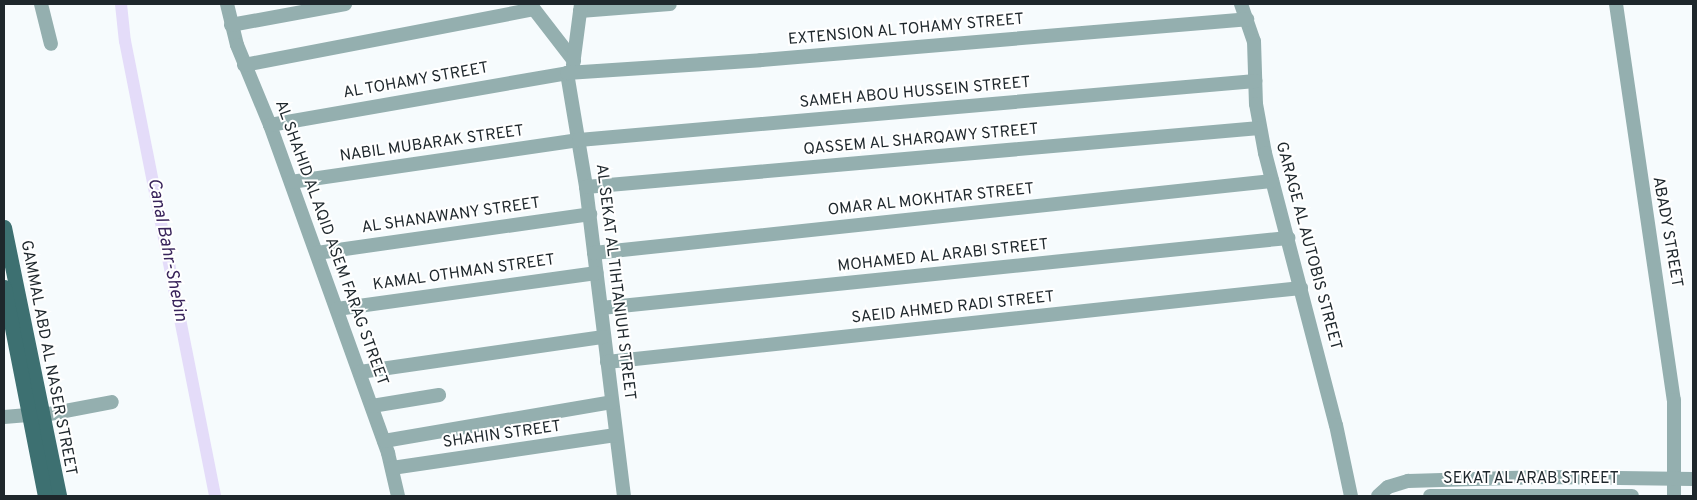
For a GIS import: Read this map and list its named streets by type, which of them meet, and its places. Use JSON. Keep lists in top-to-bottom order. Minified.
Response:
{"streets":{"main road":["GAMMAL ABD AL NASER STREET"],"street":["EXTENSION AL TOHAMY STREET","AL TOHAMY STREET","SAMEH ABOU HUSSEIN STREET","QASSEM AL SHARQAWY STREET","NABIL MUBARAK STREET","OMAR AL MOKHTAR STREET","AL SHANAWANY STREET","ABADY STREET","AL SHAHID AL AQID ASEM FARAG STREET","GARAGE AL AUTOBIS STREET","MOHAMED AL ARABI STREET","KAMAL OTHMAN STREET","AL SEKAT AL TIHTANIUH STREET","SAEID AHMED RADI STREET","SHAHIN STREET","SEKAT AL ARAB STREET"]},"crossings":[["EXTENSION AL TOHAMY STREET","AL TOHAMY STREET"],["EXTENSION AL TOHAMY STREET","GARAGE AL AUTOBIS STREET"],["EXTENSION AL TOHAMY STREET","AL SEKAT AL TIHTANIUH STREET"],["AL TOHAMY STREET","AL SHAHID AL AQID ASEM FARAG STREET"],["AL TOHAMY STREET","AL SEKAT AL TIHTANIUH STREET"],["SAMEH ABOU HUSSEIN STREET","NABIL MUBARAK STREET"],["SAMEH ABOU HUSSEIN STREET","GARAGE AL AUTOBIS STREET"],["SAMEH ABOU HUSSEIN STREET","AL SEKAT AL TIHTANIUH STREET"],["QASSEM AL SHARQAWY STREET","GARAGE AL AUTOBIS STREET"],["QASSEM AL SHARQAWY STREET","AL SEKAT AL TIHTANIUH STREET"],["NABIL MUBARAK STREET","AL SHAHID AL AQID ASEM FARAG STREET"],["NABIL MUBARAK STREET","AL SEKAT AL TIHTANIUH STREET"],["OMAR AL MOKHTAR STREET","GARAGE AL AUTOBIS STREET"],["OMAR AL MOKHTAR STREET","AL SEKAT AL TIHTANIUH STREET"],["AL SHANAWANY STREET","AL SHAHID AL AQID ASEM FARAG STREET"],["AL SHANAWANY STREET","AL SEKAT AL TIHTANIUH STREET"],["AL SHAHID AL AQID ASEM FARAG STREET","KAMAL OTHMAN STREET"],["AL SHAHID AL AQID ASEM FARAG STREET","SHAHIN STREET"],["GARAGE AL AUTOBIS STREET","MOHAMED AL ARABI STREET"],["GARAGE AL AUTOBIS STREET","SAEID AHMED RADI STREET"],["MOHAMED AL ARABI STREET","AL SEKAT AL TIHTANIUH STREET"],["KAMAL OTHMAN STREET","AL SEKAT AL TIHTANIUH STREET"],["AL SEKAT AL TIHTANIUH STREET","SAEID AHMED RADI STREET"],["AL SEKAT AL TIHTANIUH STREET","SHAHIN STREET"]],"water":["Canal Bahr-Shebin"]}
